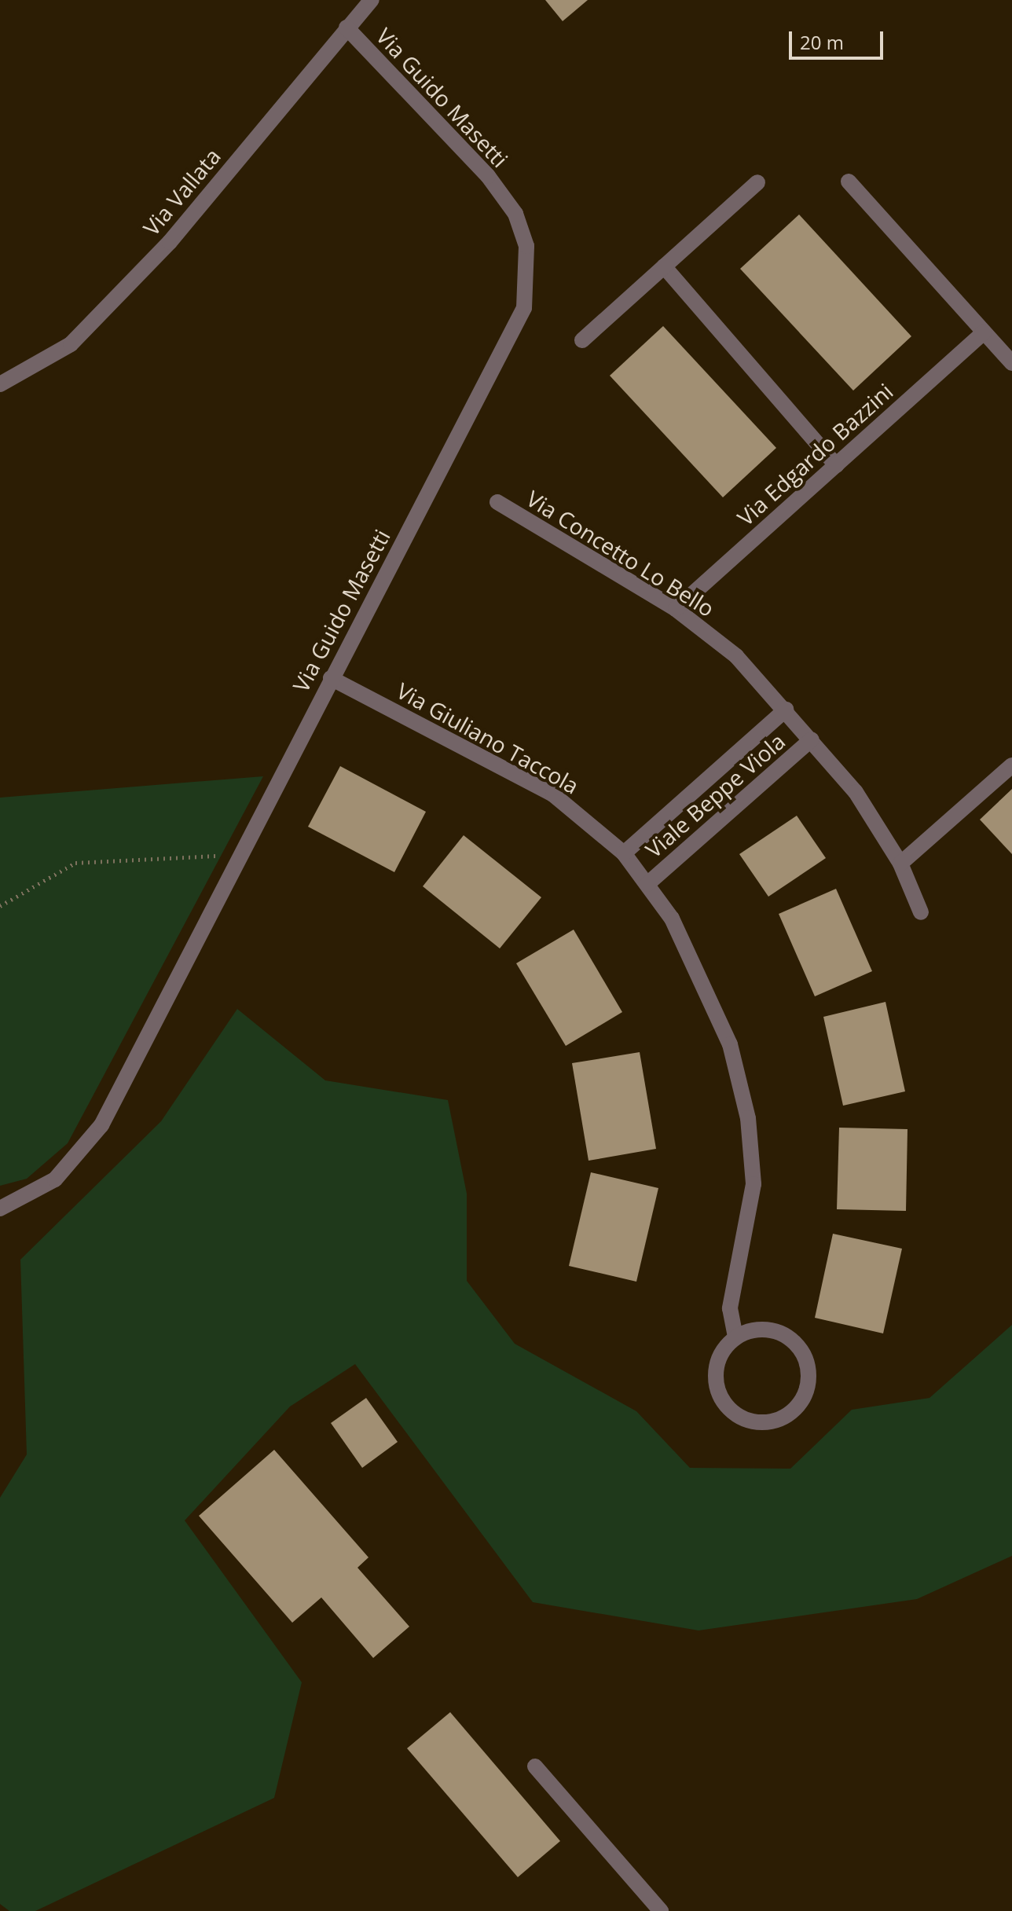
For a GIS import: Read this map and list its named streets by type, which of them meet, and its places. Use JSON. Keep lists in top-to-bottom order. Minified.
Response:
{"streets":{"street":["Via Guido Masetti","Via Vallata","Via Edgardo Bazzini","Via Concetto Lo Bello","Via Giuliano Taccola","Viale Beppe Viola"]},"crossings":[["Via Guido Masetti","Via Vallata"],["Via Guido Masetti","Via Giuliano Taccola"],["Via Edgardo Bazzini","Via Concetto Lo Bello"],["Via Concetto Lo Bello","Viale Beppe Viola"],["Via Giuliano Taccola","Viale Beppe Viola"]],"scale_bar":"20 m"}
